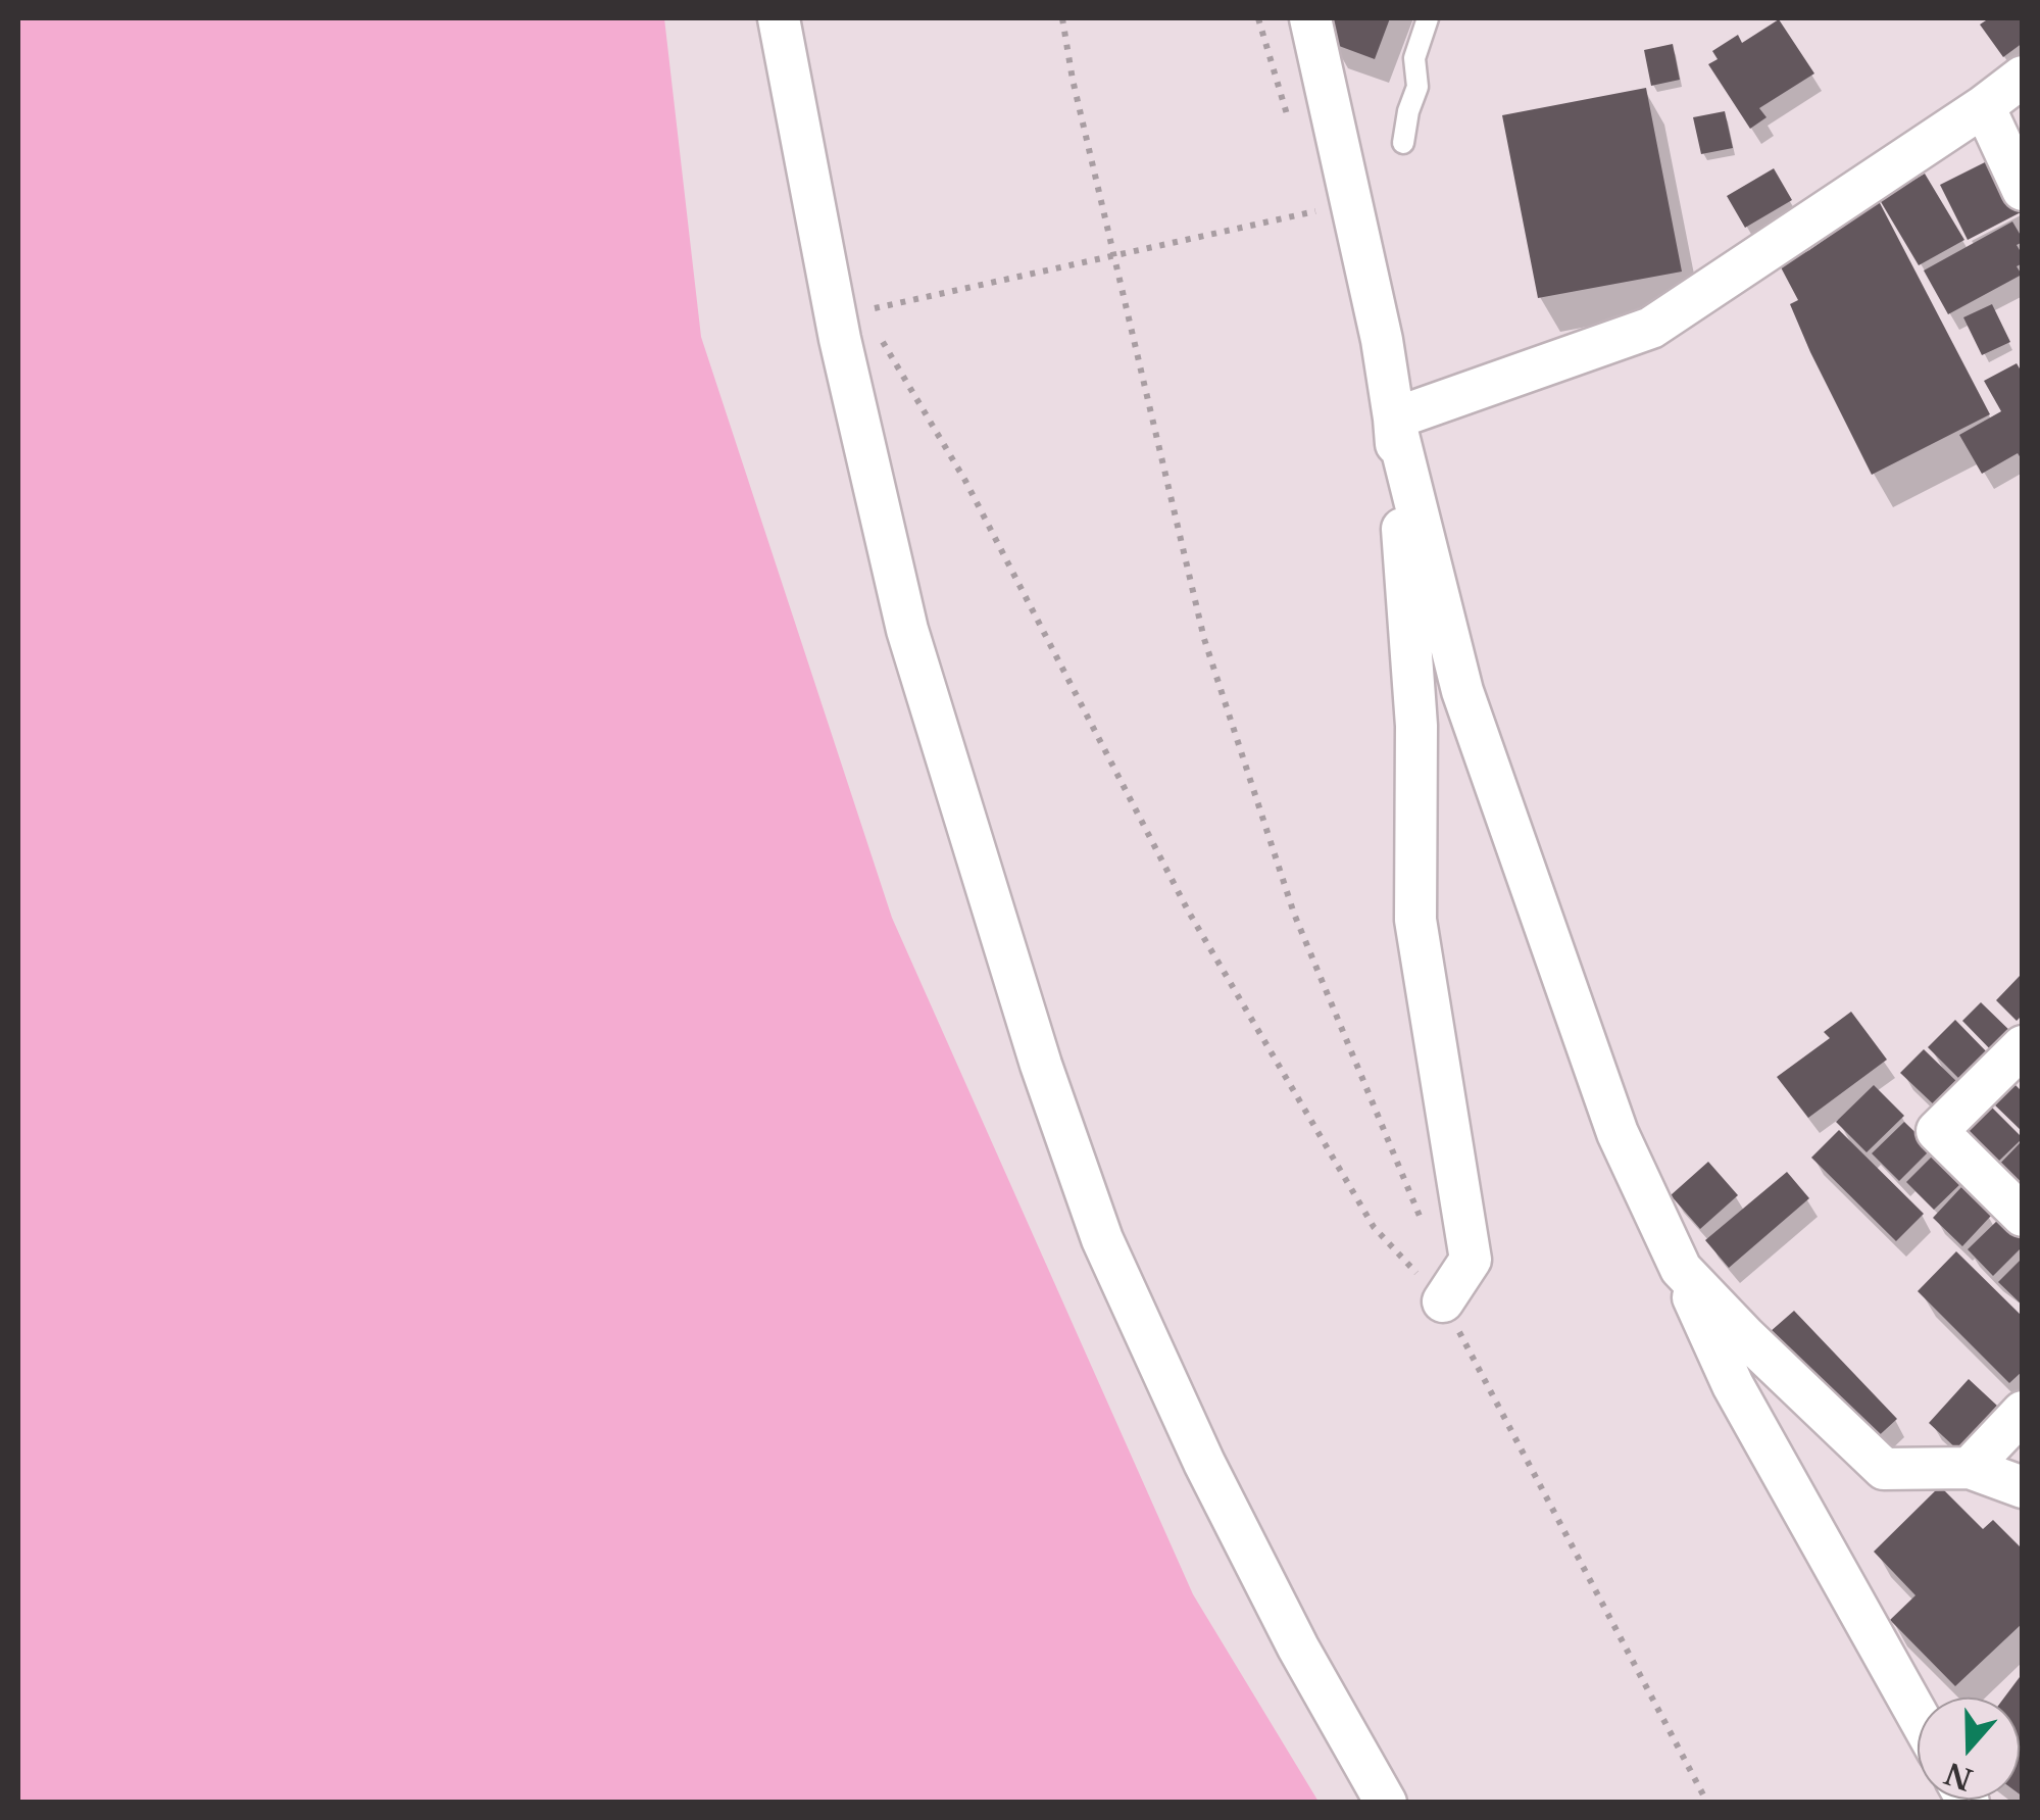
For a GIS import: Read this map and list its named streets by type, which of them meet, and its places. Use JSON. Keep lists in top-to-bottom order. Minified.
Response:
{"north":"bottom"}
